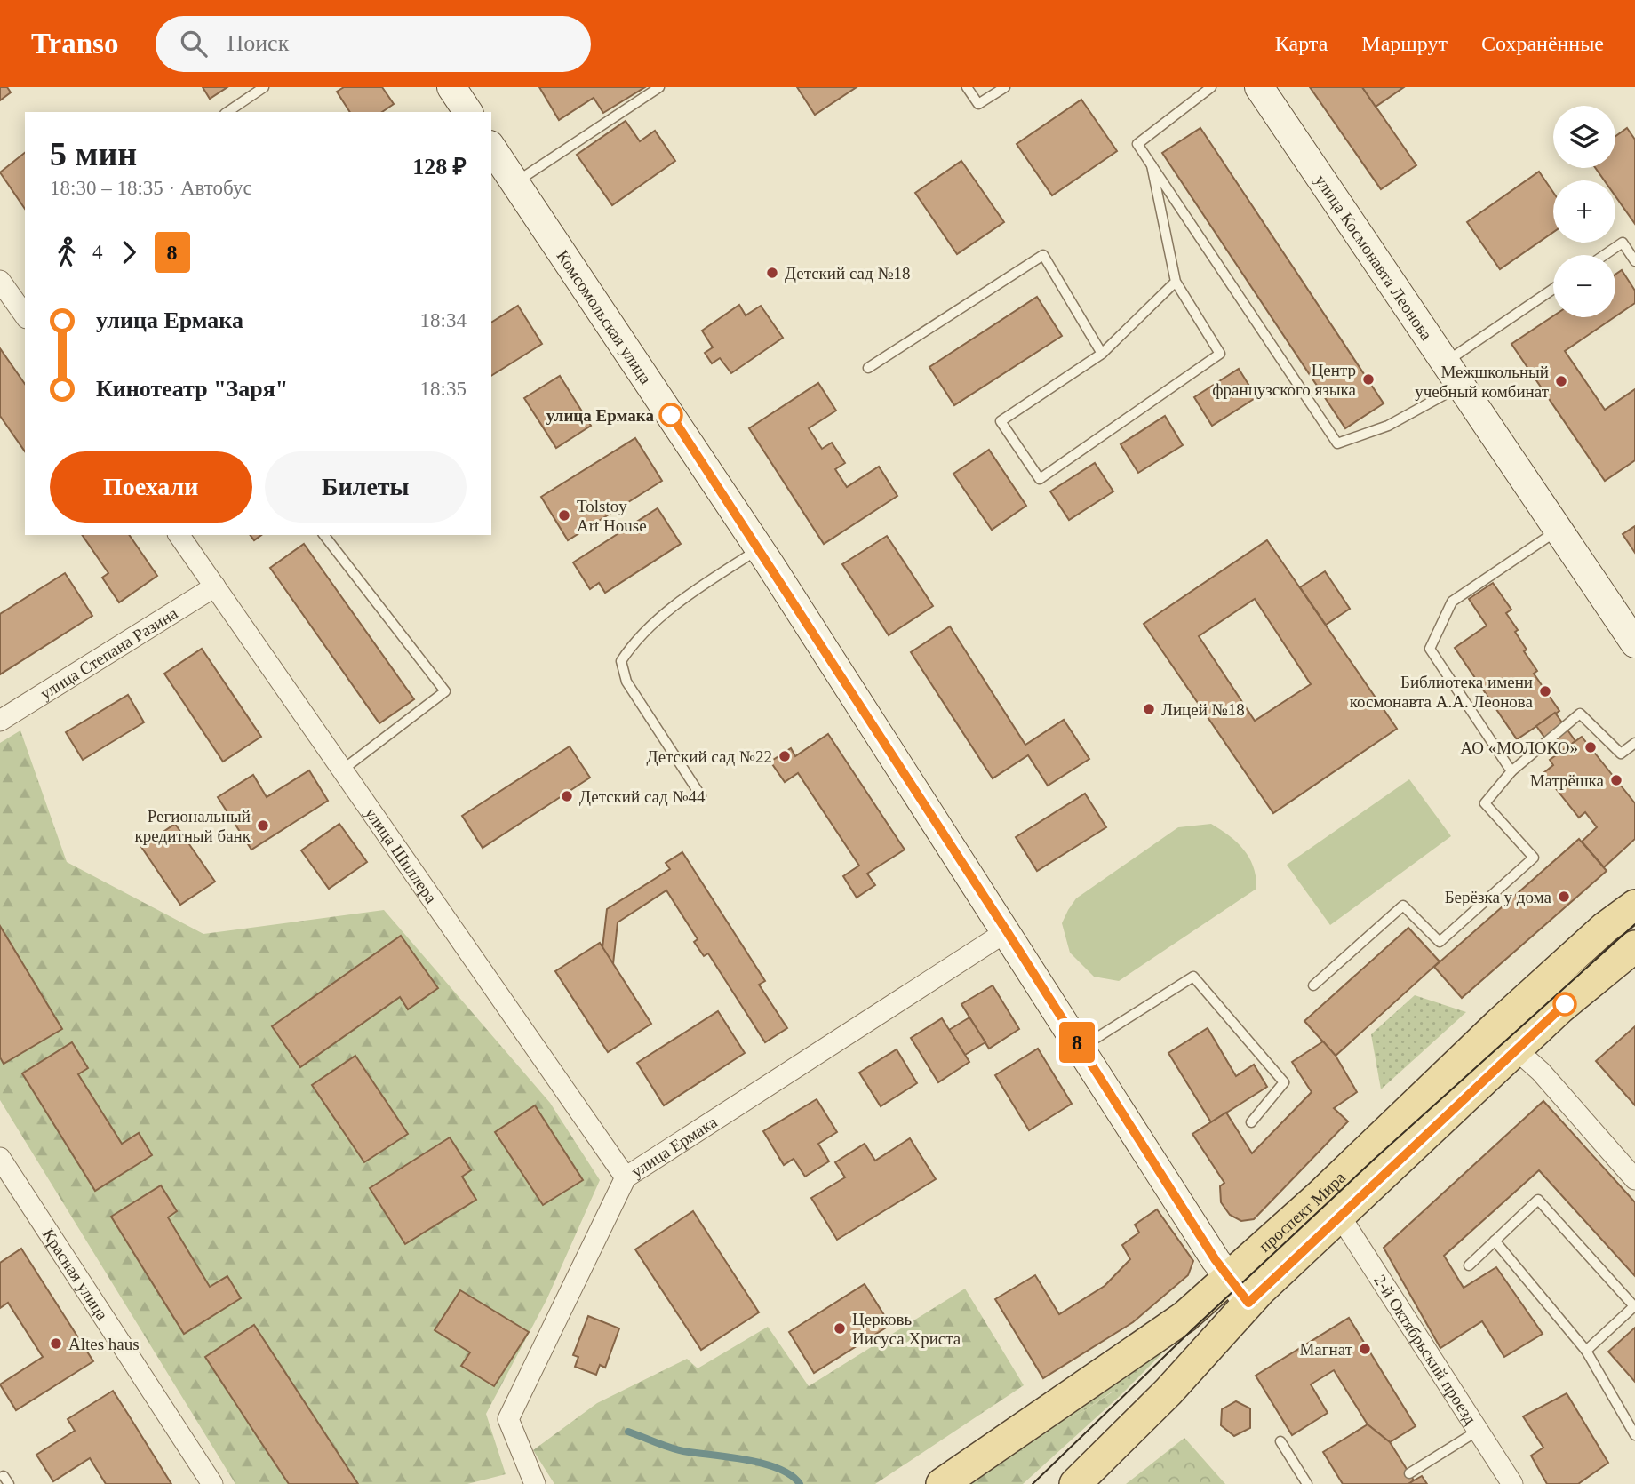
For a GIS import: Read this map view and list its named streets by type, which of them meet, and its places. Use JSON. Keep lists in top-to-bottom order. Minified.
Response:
{"streets":{"main road":["улица Космонавта Леонова","Комсомольская улица","проспект Мира"],"street":["улица Степана Разина","улица Шиллера","улица Ермака","Красная улица","2-й Октябрьский проезд"]},"crossings":[["Комсомольская улица","улица Ермака"],["Комсомольская улица","проспект Мира"],["улица Степана Разина","улица Шиллера"],["улица Шиллера","улица Ермака"],["проспект Мира","2-й Октябрьский проезд"]],"places":["Детский сад №18","Центр французского языка","Межшкольный учебный комбинат","улица Ермака","Tolstoy Art House","Библиотека имени космонавта А.А. Леонова","Лицей №18","АО «МОЛОКО»","Детский сад №22","Матрёшка","Детский сад №44","Региональный кредитный банк","Берёзка у дома","Церковь Иисуса Христа","Altes haus","Магнат"],"lines":["bus line 8"],"page":{"header":"Transo","search":"Поиск","nav":["Карта","Маршрут","Сохранённые"],"on_map":"8","map_buttons":["+","−"],"heading":["5 мин","18:30 – 18:35 · Автобус","128 ₽"],"legs":["4","8"],"list":[{"name":"улица Ермака","value":"18:34"},{"name":"Кинотеатр \"Заря\"","value":"18:35"}],"buttons":["Поехали","Билеты"]}}
